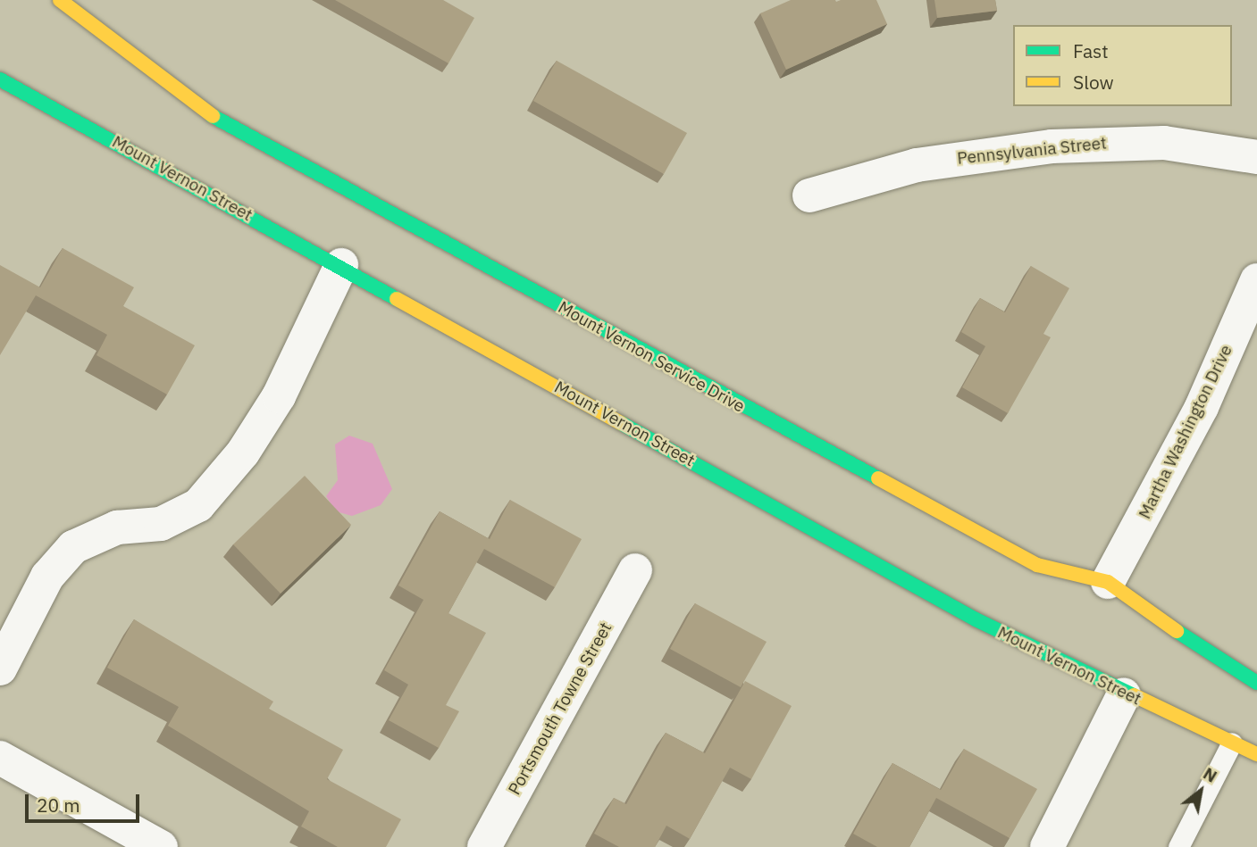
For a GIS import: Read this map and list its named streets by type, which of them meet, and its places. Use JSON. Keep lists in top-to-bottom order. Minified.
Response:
{"streets":{"street":["Pennsylvania Street","Mount Vernon Street","Mount Vernon Service Drive","Martha Washington Drive","Portsmouth Towne Street"]},"crossings":[["Mount Vernon Service Drive","Martha Washington Drive"]],"legend":["Fast","Slow"],"scale_bar":"20 m","north":"top right"}
